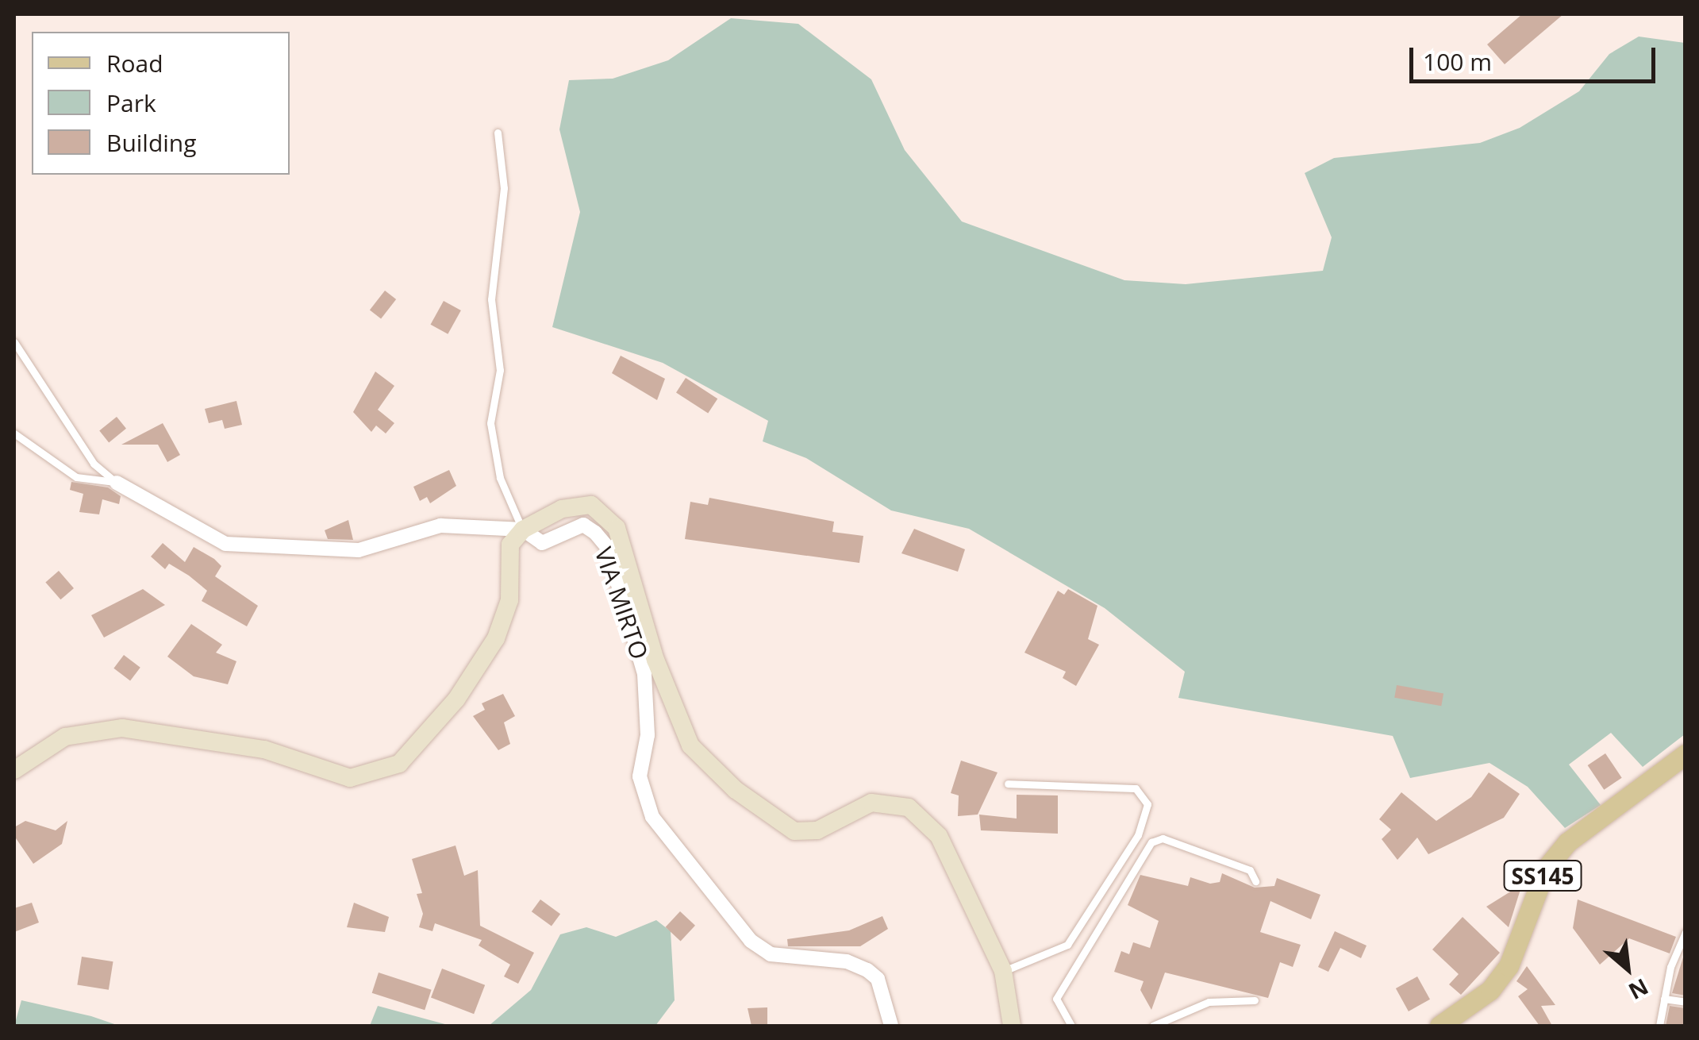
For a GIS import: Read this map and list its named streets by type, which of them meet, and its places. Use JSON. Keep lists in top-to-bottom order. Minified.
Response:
{"streets":{"main road":["SS145"],"street":["VIA MIRTO"]},"legend":["Road","Park","Building"],"scale_bar":"100 m","north":"bottom right"}
